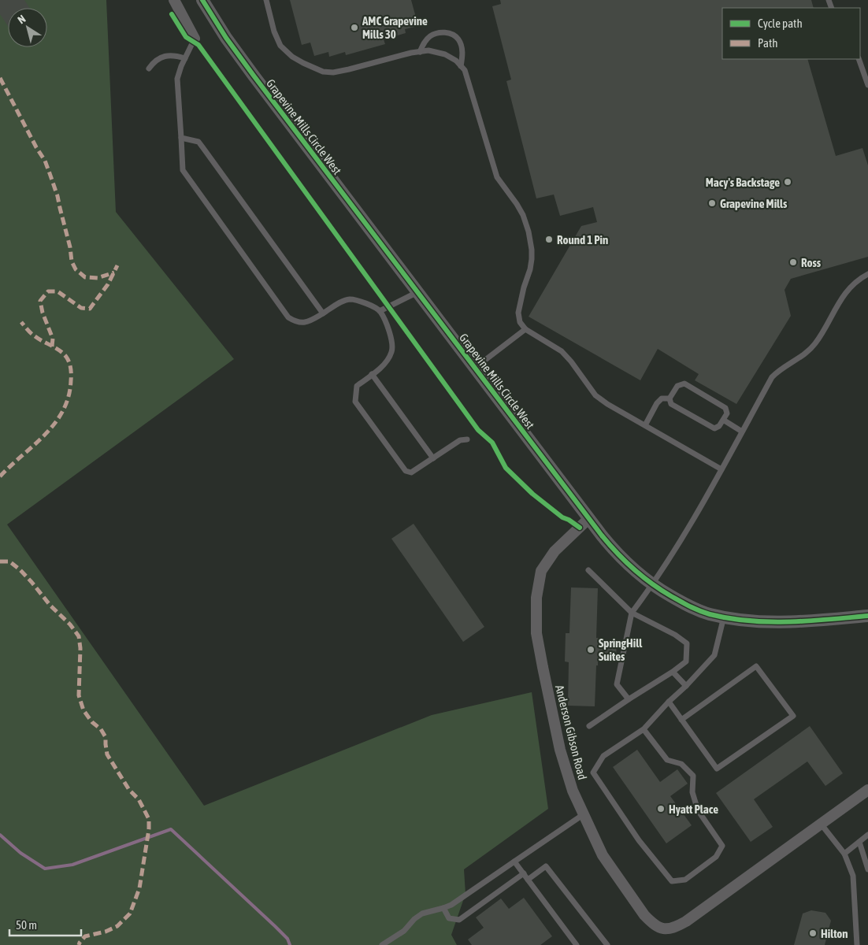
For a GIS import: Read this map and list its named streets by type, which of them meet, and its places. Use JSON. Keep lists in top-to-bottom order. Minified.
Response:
{"streets":{"street":["Grapevine Mills Circle West","Anderson Gibson Road"]},"crossings":[["Grapevine Mills Circle West","Anderson Gibson Road"]],"places":["AMC Grapevine Mills 30","Macy's Backstage","Grapevine Mills","Round 1 Pin","Ross","SpringHill Suites","Hyatt Place","Hilton"],"legend":["Cycle path","Path"],"scale_bar":"50 m","north":"top left"}
